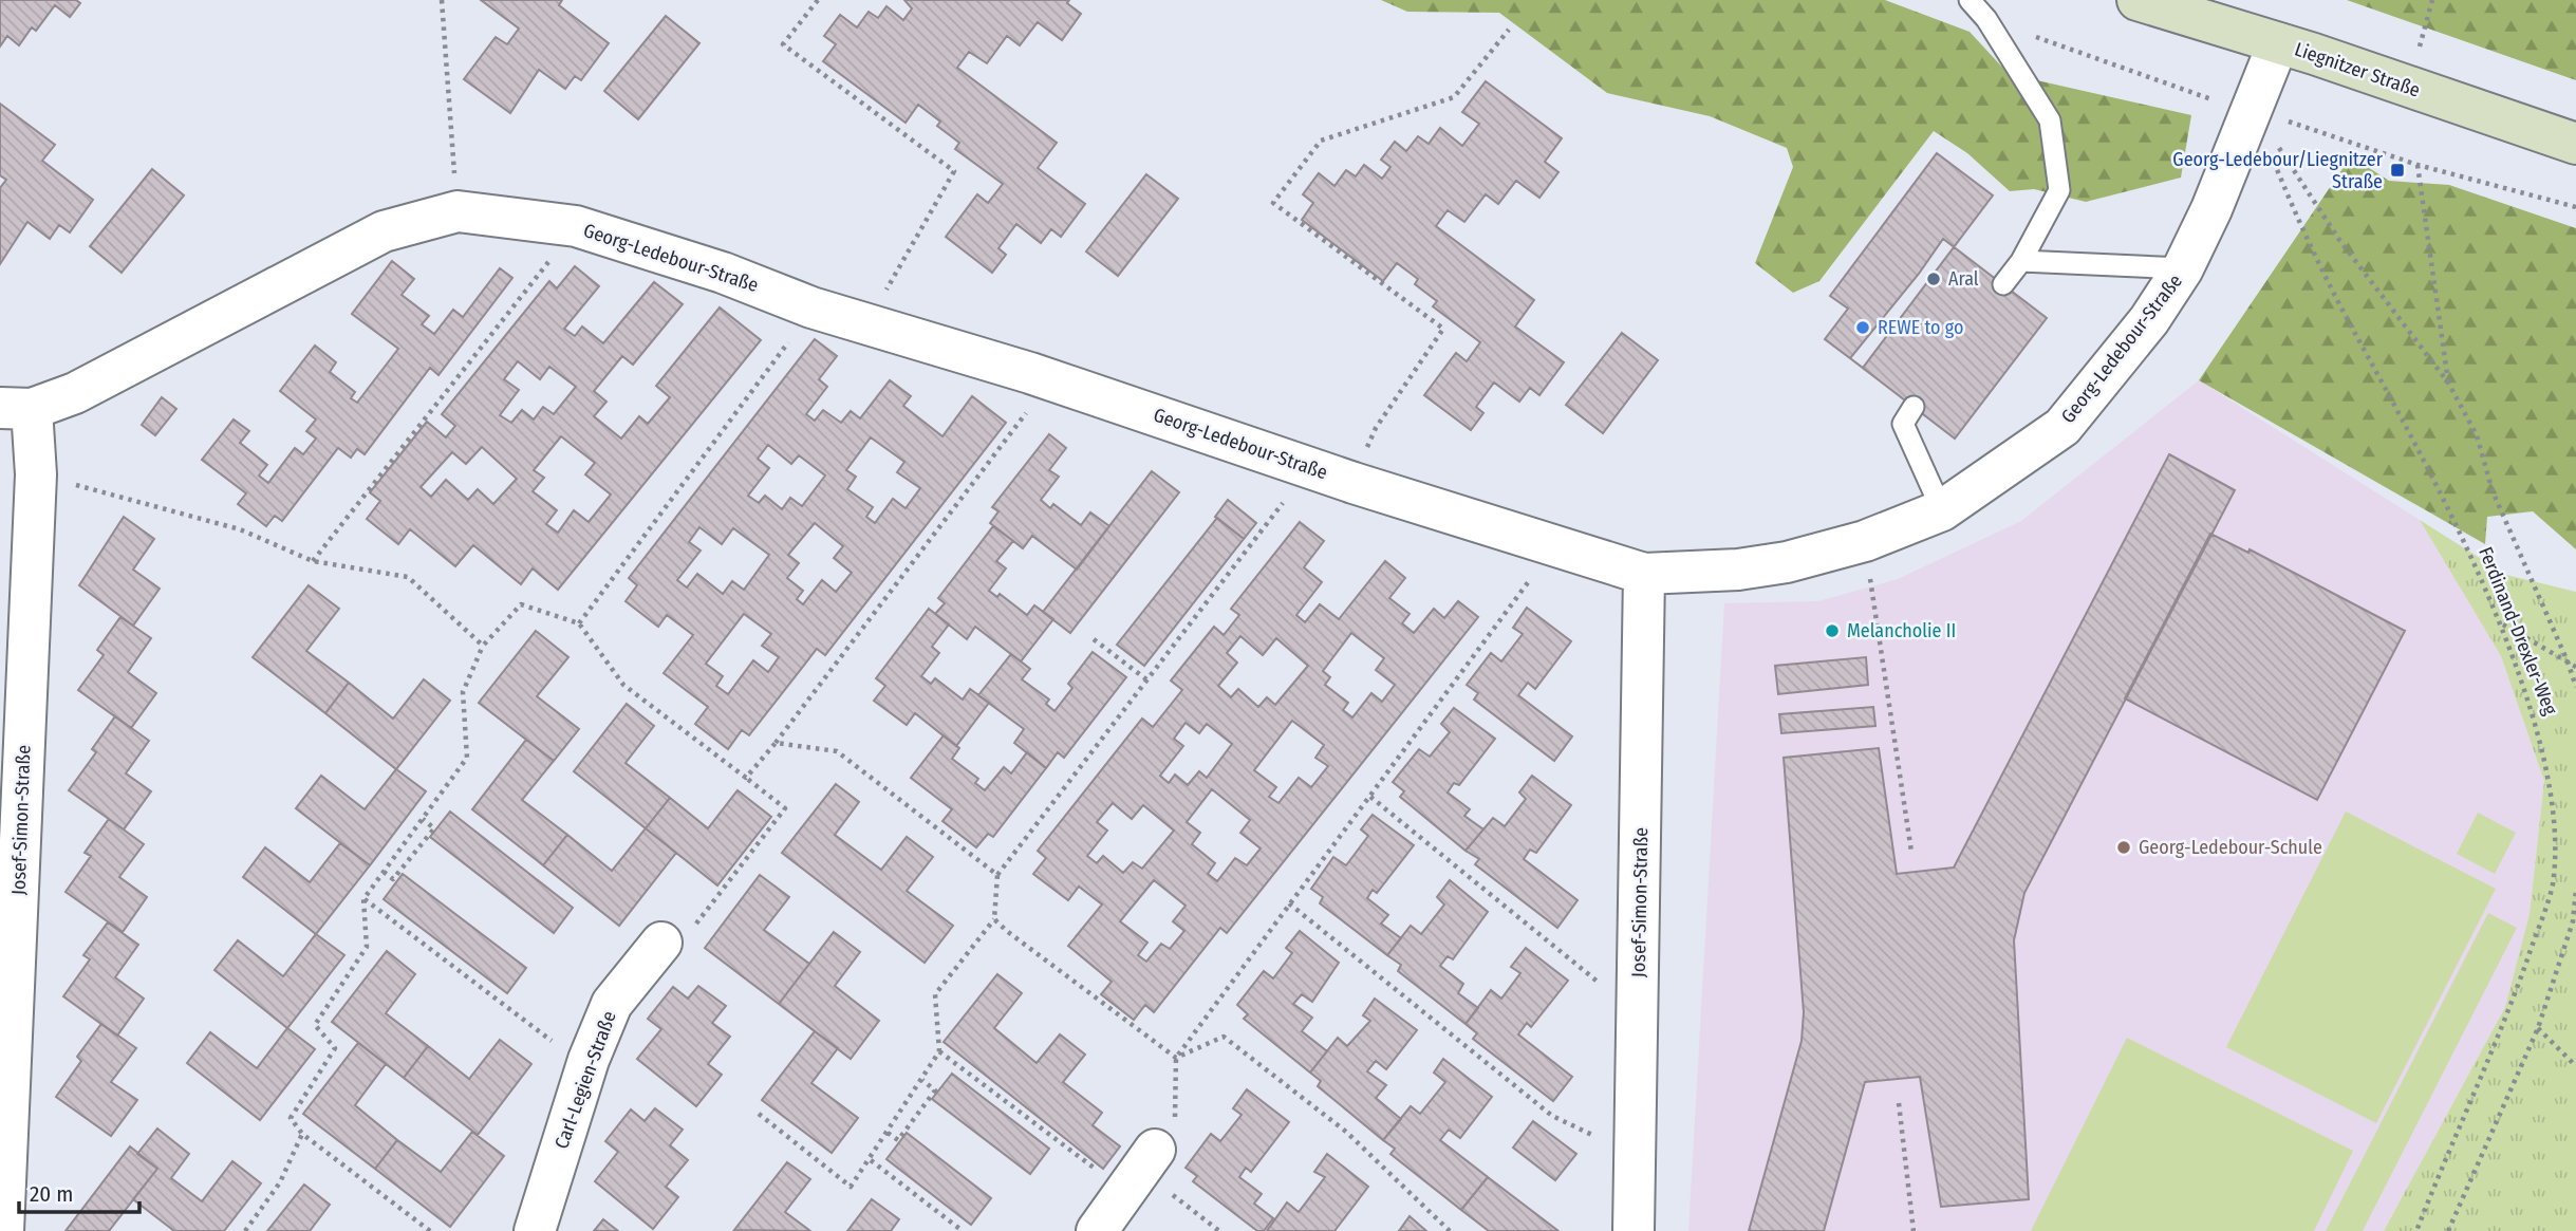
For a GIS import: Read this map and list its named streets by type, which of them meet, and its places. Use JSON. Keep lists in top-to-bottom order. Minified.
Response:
{"streets":{"main road":["Liegnitzer Straße"],"street":["Georg-Ledebour-Straße","Josef-Simon-Straße","Carl-Legien-Straße"],"path":["Ferdinand-Drexler-Weg"]},"crossings":[["Liegnitzer Straße","Georg-Ledebour-Straße"],["Georg-Ledebour-Straße","Ferdinand-Drexler-Weg"],["Georg-Ledebour-Straße","Josef-Simon-Straße"]],"places":{"transit":["Georg-Ledebour/Liegnitzer Straße"],"other":["Aral","REWE to go","Melancholie II","Georg-Ledebour-Schule"]},"scale_bar":"20 m"}
